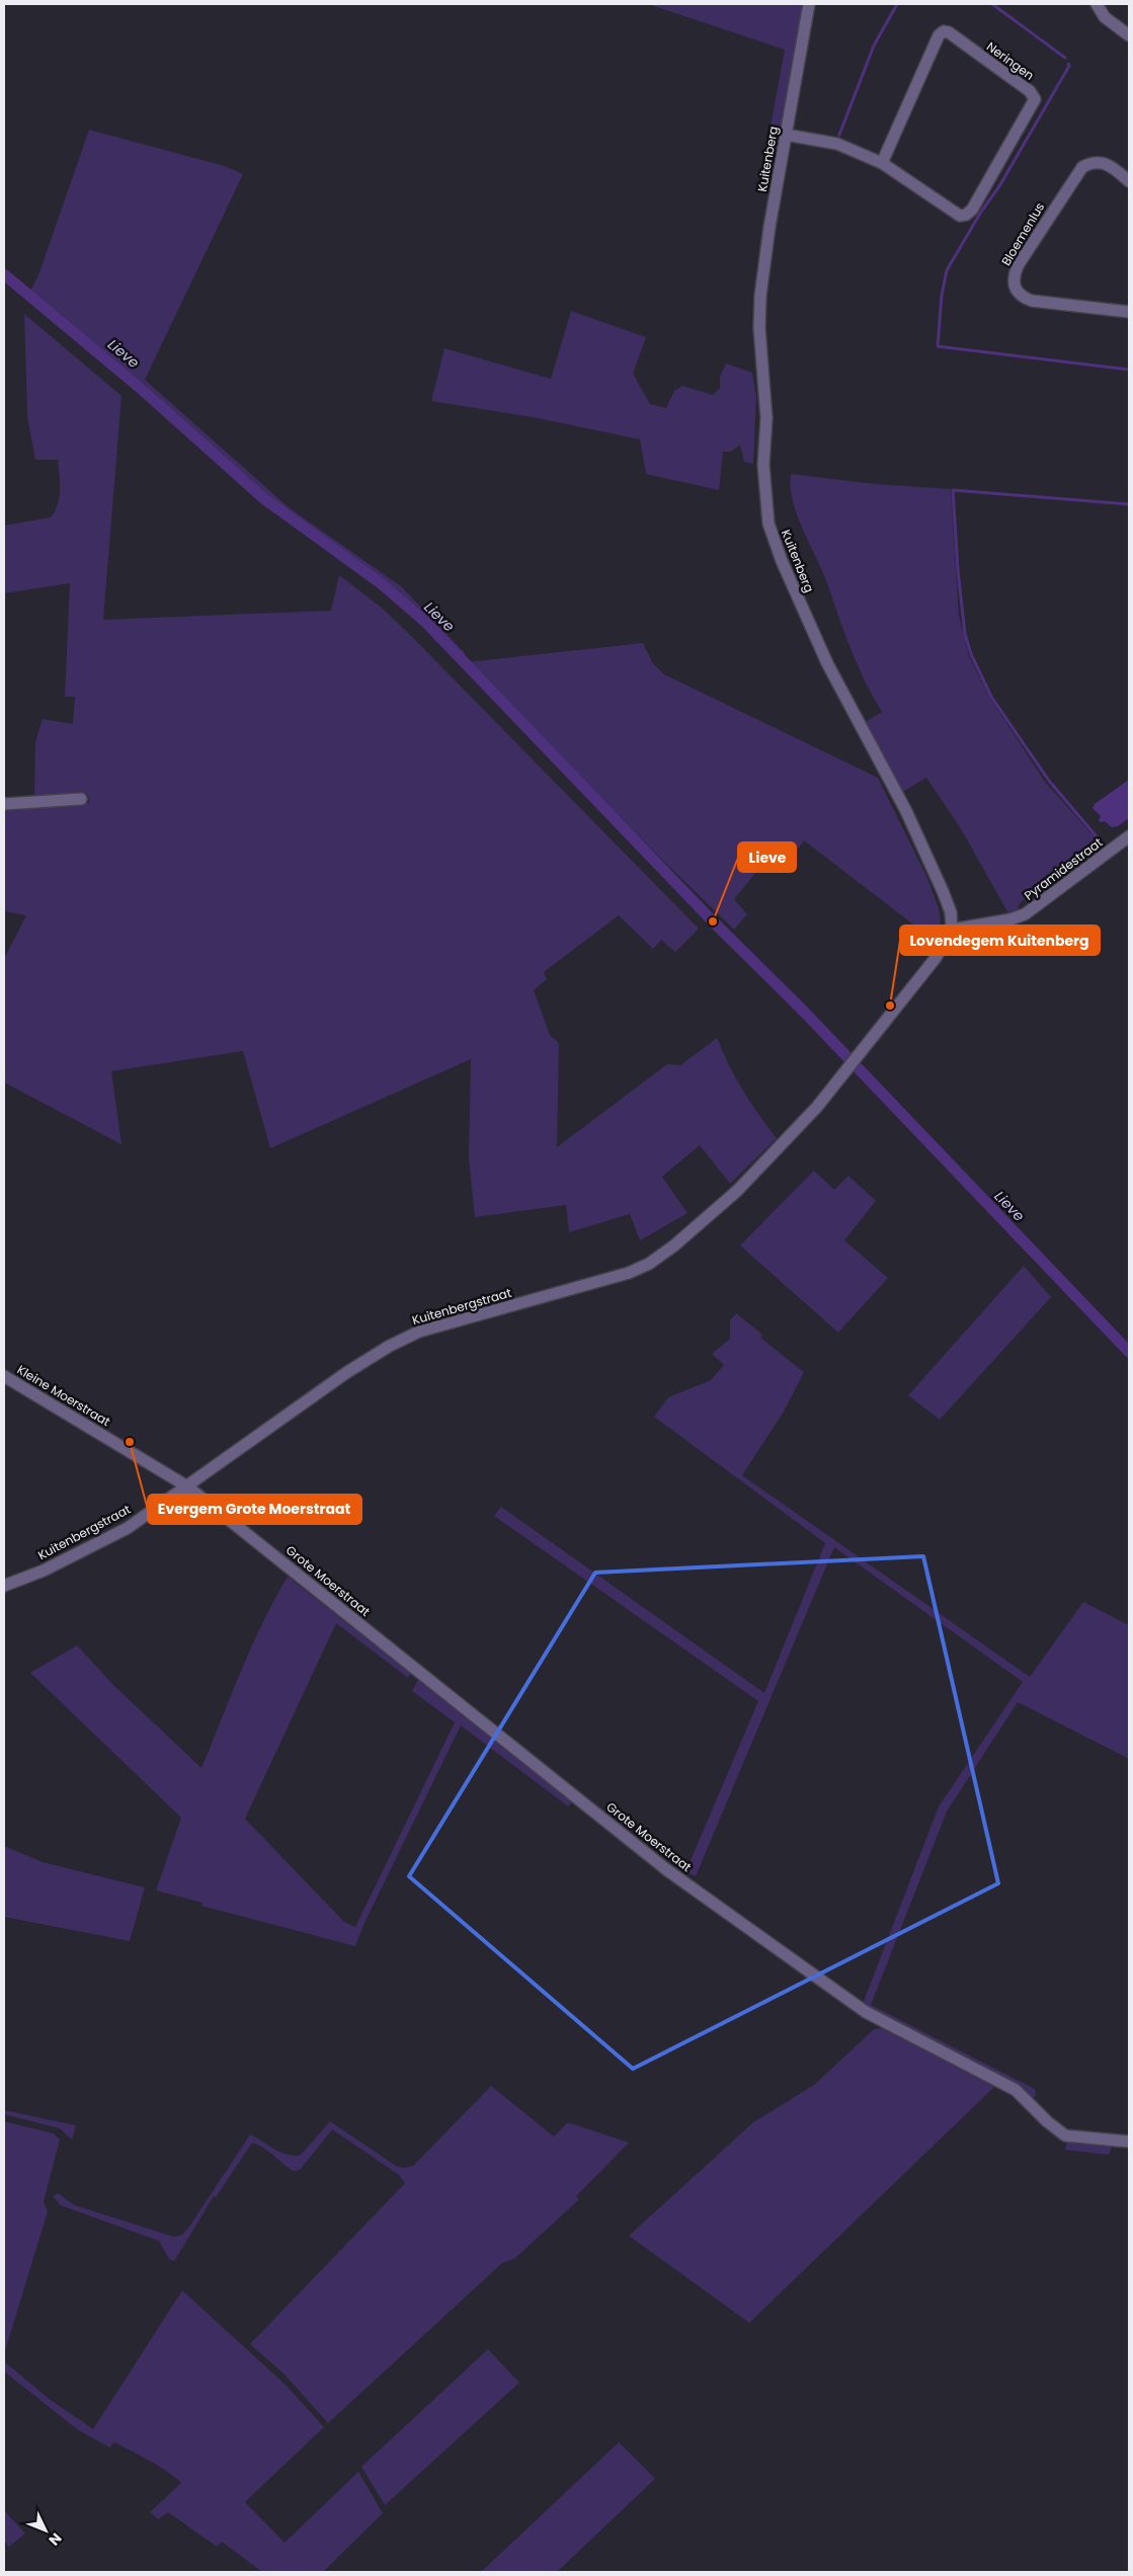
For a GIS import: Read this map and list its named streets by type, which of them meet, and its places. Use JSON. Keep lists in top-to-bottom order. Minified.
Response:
{"streets":{"street":["Neringen","Kuitenberg","Bloemenlus","Pyramidestraat","Kuitenbergstraat","Kleine Moerstraat","Grote Moerstraat"]},"crossings":[["Neringen","Kuitenberg"],["Kuitenberg","Pyramidestraat"],["Kuitenberg","Kuitenbergstraat"],["Pyramidestraat","Kuitenbergstraat"],["Kuitenbergstraat","Kleine Moerstraat"],["Kuitenbergstraat","Grote Moerstraat"],["Kleine Moerstraat","Grote Moerstraat"]],"water":["Lieve"],"places":["Lieve","Lovendegem Kuitenberg","Evergem Grote Moerstraat"],"north":"bottom right"}
